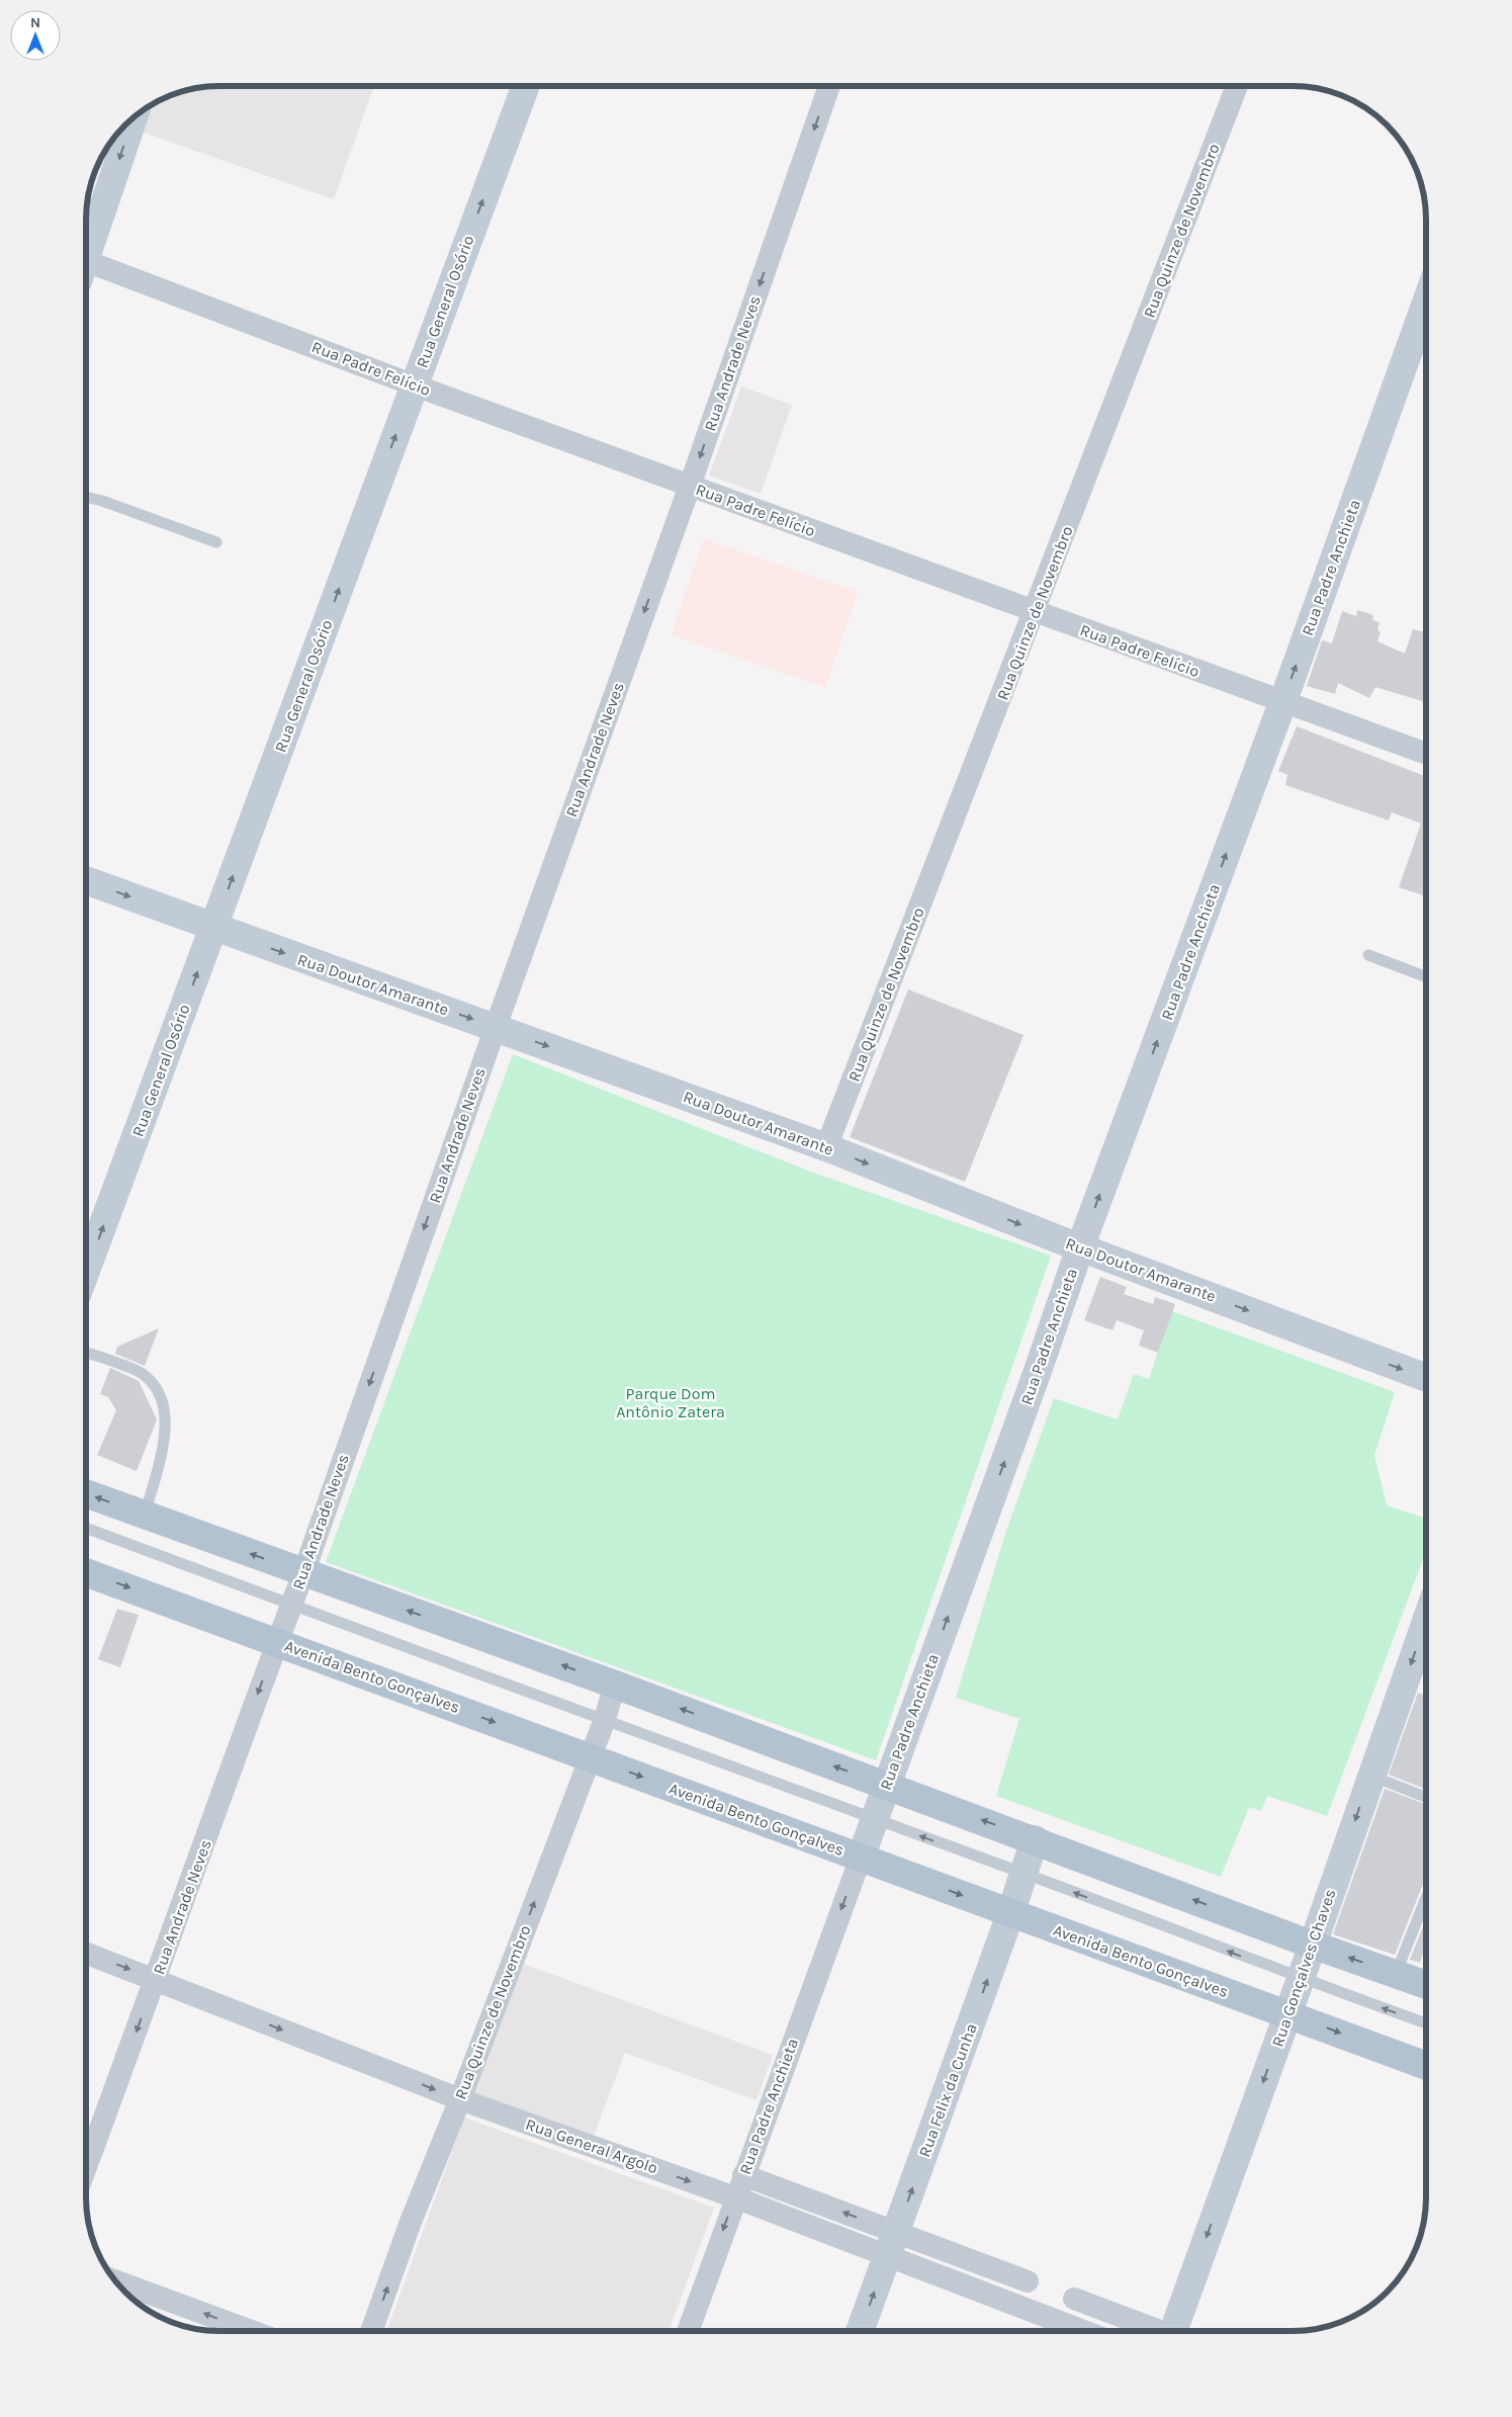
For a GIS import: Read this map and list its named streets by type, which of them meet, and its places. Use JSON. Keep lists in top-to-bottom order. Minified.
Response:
{"streets":{"main road":["Avenida Bento Gonçalves"],"street":["Rua Quinze de Novembro","Rua General Osório","Rua Andrade Neves","Rua Padre Felício","Rua Padre Anchieta","Rua Doutor Amarante","Rua Gonçalves Chaves","Rua Felix da Cunha","Rua General Argolo"]},"crossings":[["Rua Quinze de Novembro","Rua Padre Felício"],["Rua Quinze de Novembro","Rua Doutor Amarante"],["Rua Quinze de Novembro","Avenida Bento Gonçalves"],["Rua Quinze de Novembro","Rua General Argolo"],["Rua General Osório","Rua Padre Felício"],["Rua General Osório","Rua Doutor Amarante"],["Rua Andrade Neves","Rua Padre Felício"],["Rua Andrade Neves","Rua Doutor Amarante"],["Rua Andrade Neves","Avenida Bento Gonçalves"],["Rua Andrade Neves","Rua General Argolo"],["Rua Padre Felício","Rua Padre Anchieta"],["Rua Padre Anchieta","Rua Doutor Amarante"],["Rua Padre Anchieta","Avenida Bento Gonçalves"],["Rua Padre Anchieta","Rua General Argolo"],["Avenida Bento Gonçalves","Rua Gonçalves Chaves"],["Avenida Bento Gonçalves","Rua Felix da Cunha"],["Rua Felix da Cunha","Rua General Argolo"]],"one_way":["Rua General Osório","Rua Andrade Neves","Rua Doutor Amarante","Rua Gonçalves Chaves","Rua Felix da Cunha"],"parks":["Parque Dom Antônio Zatera"],"north":"top"}
